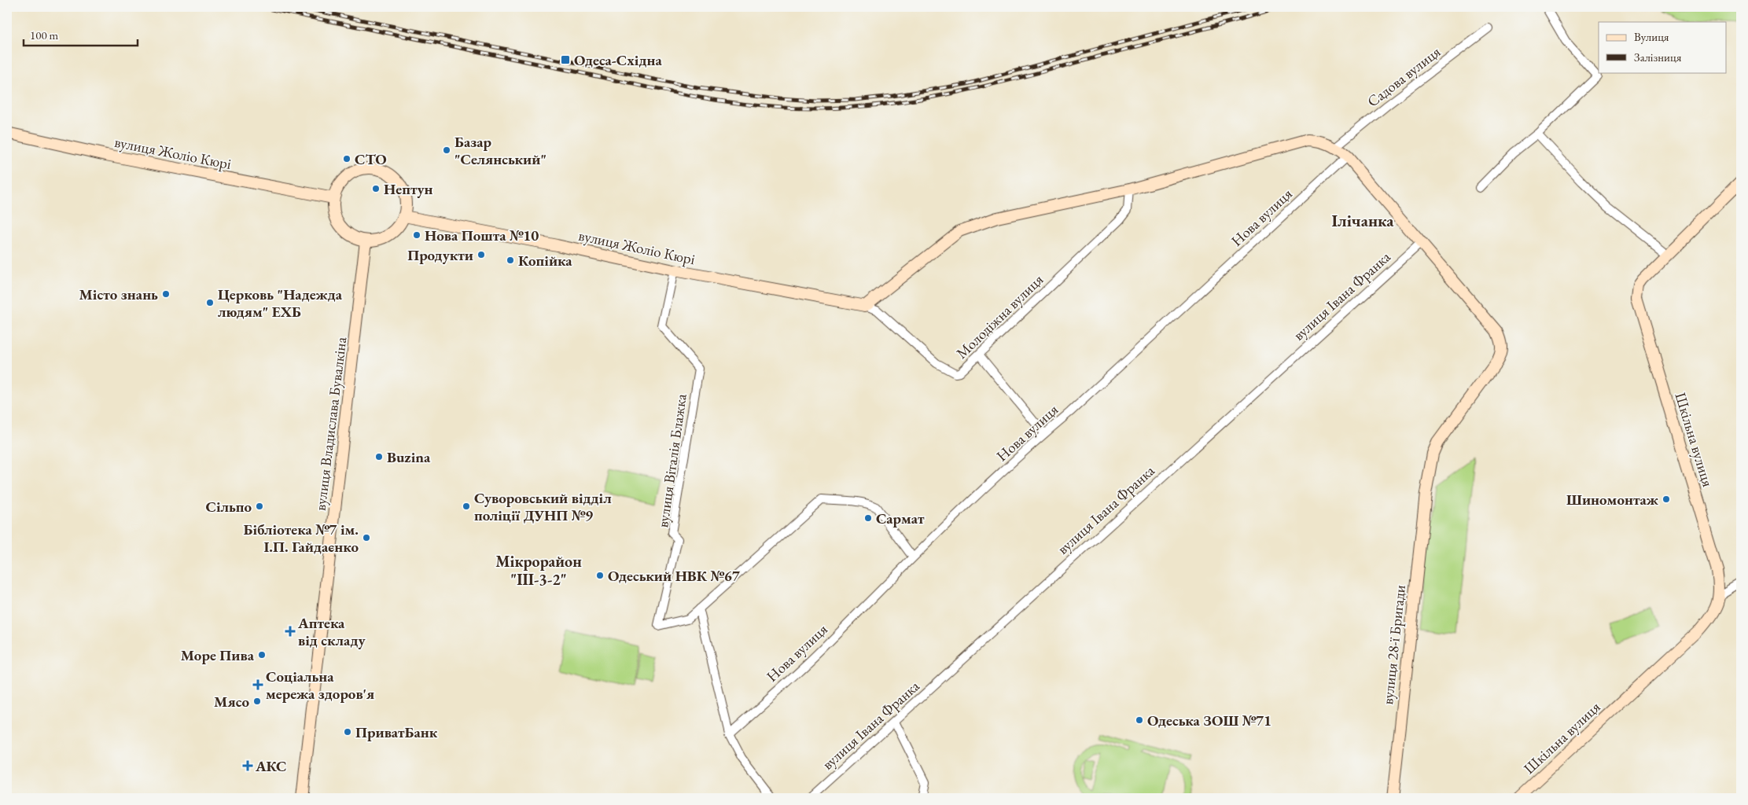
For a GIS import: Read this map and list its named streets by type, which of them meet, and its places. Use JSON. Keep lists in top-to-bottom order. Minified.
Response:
{"streets":{"street":["Садова вулиця","вулиця Жоліо Кюрі","Нова вулиця","вулиця Івана Франка","Молодіжна вулиця","вулиця Владислава Бувалкіна","Шкільна вулиця","вулиця Віталія Блажка","вулиця 28-ї Бригади"]},"crossings":[["Садова вулиця","вулиця 28-ї Бригади"],["вулиця Жоліо Кюрі","Молодіжна вулиця"],["вулиця Жоліо Кюрі","вулиця Владислава Бувалкіна"],["вулиця Жоліо Кюрі","вулиця Віталія Блажка"],["Нова вулиця","вулиця 28-ї Бригади"],["вулиця Івана Франка","вулиця 28-ї Бригади"]],"districts":["Ілічанка","Мікрорайон \"ІІІ-3-2\""],"places":{"transit":["Одеса-Східна"],"other":["Базар \"Селянський\"","СТО","Нептун","Нова Пошта №10","Продукти","Копійка","Місто знань","Церковь \"Надежда людям\" ЕХБ","Buzina","Шиномонтаж","Сільпо","Суворовський відділ поліції ДУНП №9","Сармат","Бібліотека №7 ім. І.П. Гайдаєнко","Одеський НВК №67","Море Пива","Мясо","Одеська ЗОШ №71","ПриватБанк"],"health":["Аптека від складу","Соціальна мережа здоров'я","АКС"]},"legend":["Вулиця","Залізниця"],"scale_bar":"100 m"}
